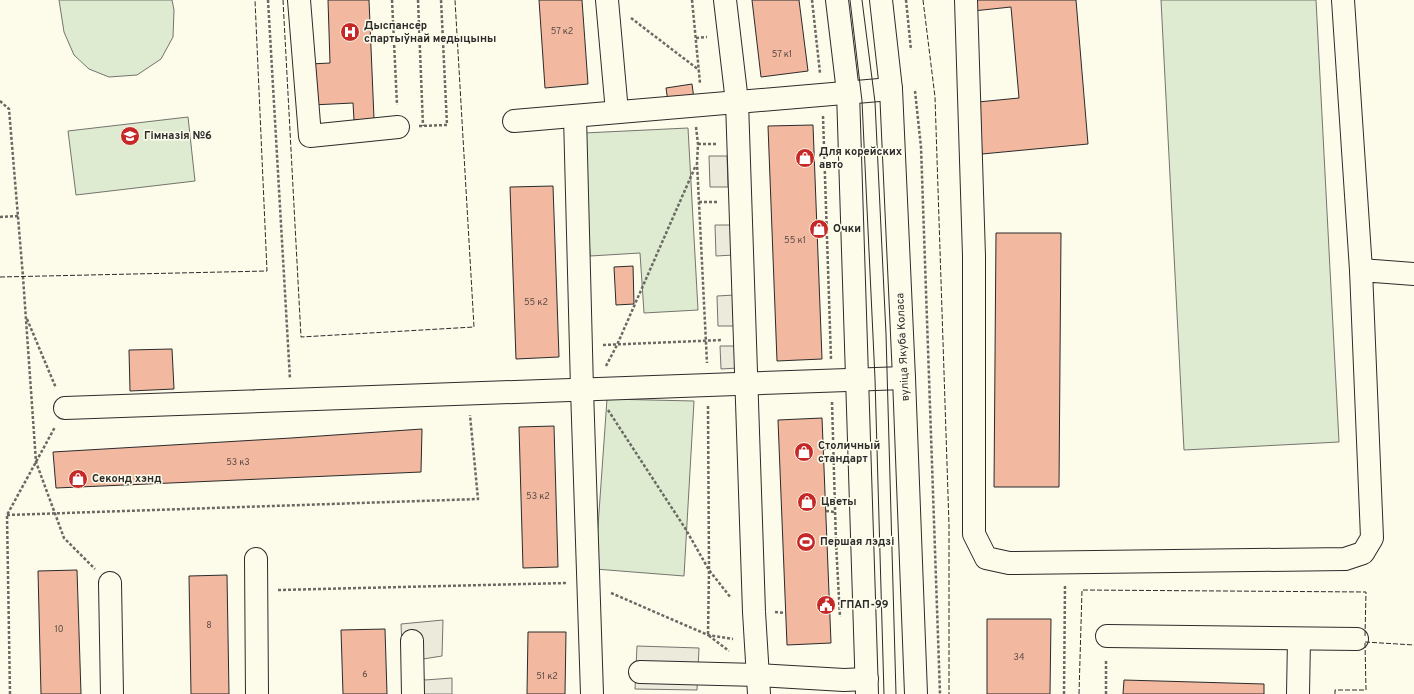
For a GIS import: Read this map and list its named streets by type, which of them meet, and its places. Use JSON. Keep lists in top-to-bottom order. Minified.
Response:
{"streets":{"main road":["вуліца Якуба Коласа"]},"places":{"hospital":["Дыспансер спартыўнай медыцыны"],"school or university":["Гімназія №6"],"shop":["Для корейских авто","Очки","Столичный стандарт","Секонд хэнд","Цветы"],"sports":["Першая лэдзі"],"public building":["ГПАП-99"]},"house_numbers":["57 к2","57 к1","55 к1","55 к2","53 к3","53 к2","8","10","34","6","51 к2"]}
